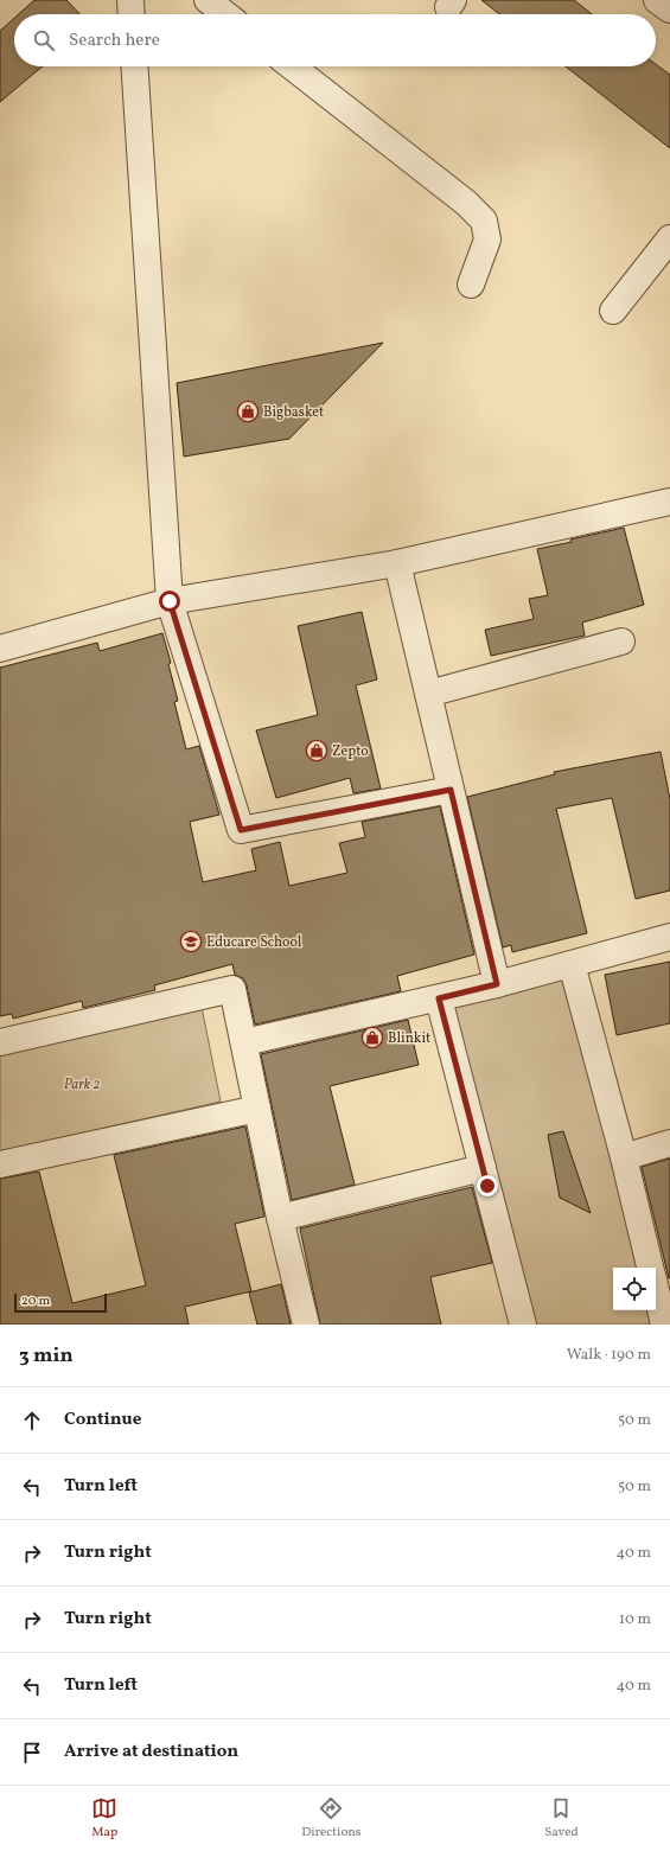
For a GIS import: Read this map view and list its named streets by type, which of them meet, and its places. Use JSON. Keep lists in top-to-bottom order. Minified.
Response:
{"parks":["Park 2"],"places":{"shop":["Bigbasket","Zepto","Blinkit"],"school or university":["Educare School"]},"scale_bar":"20 m","page":{"search":"Search here","scale":"20 m","heading":["3 min","Walk · 190 m"],"list":[["Continue","50 m"],["Turn left","50 m"],["Turn right","40 m"],["Turn right","10 m"],["Turn left","40 m"],"Arrive at destination"],"nav":["Map","Directions","Saved"]}}
